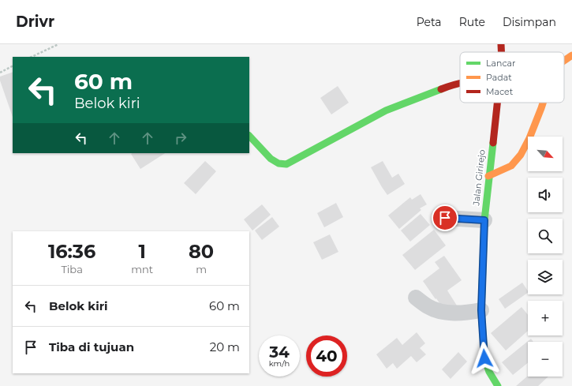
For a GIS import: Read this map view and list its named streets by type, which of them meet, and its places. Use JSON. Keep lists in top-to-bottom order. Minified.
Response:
{"streets":{"street":["Jalan Girirejo"]},"legend":["Lancar","Padat","Macet"],"north":"bottom right","page":{"header":"Drivr","nav":["Peta","Rute","Disimpan"],"turn":["60 m","Belok kiri"],"map_buttons":["+","−"],"eta":["16:36","Tiba","1","mnt","80","m"],"list":[{"name":"Belok kiri","value":"60 m"},{"name":"Tiba di tujuan","value":"20 m"}],"speed":"34 km/h","limit":"40"}}
